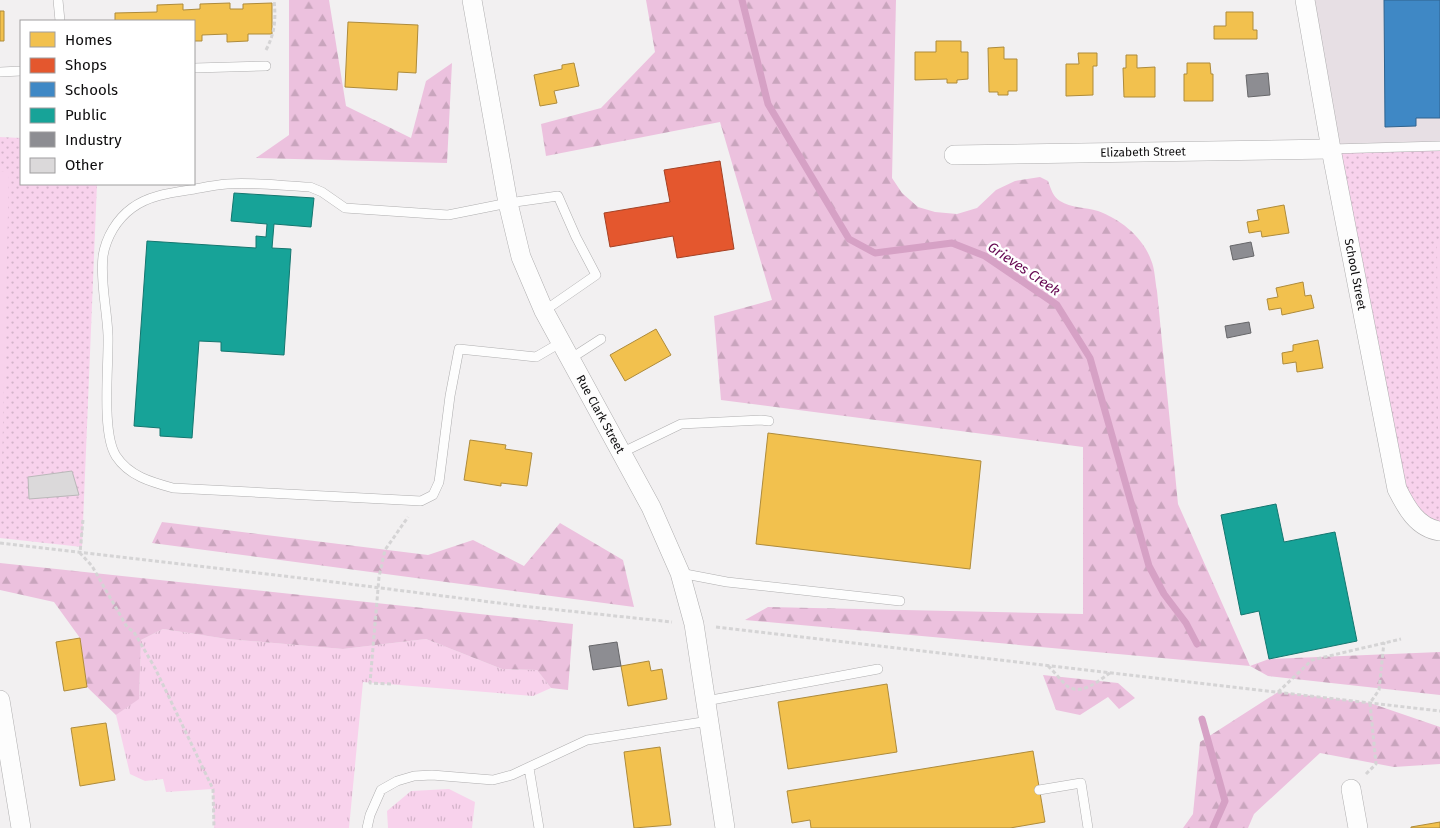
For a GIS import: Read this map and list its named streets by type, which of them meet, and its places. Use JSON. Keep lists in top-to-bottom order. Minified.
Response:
{"streets":{"street":["Elizabeth Street","School Street","Rue Clark Street"]},"crossings":[["Elizabeth Street","School Street"]],"water":["Grieves Creek"],"legend":["Homes","Shops","Schools","Public","Industry","Other"]}
